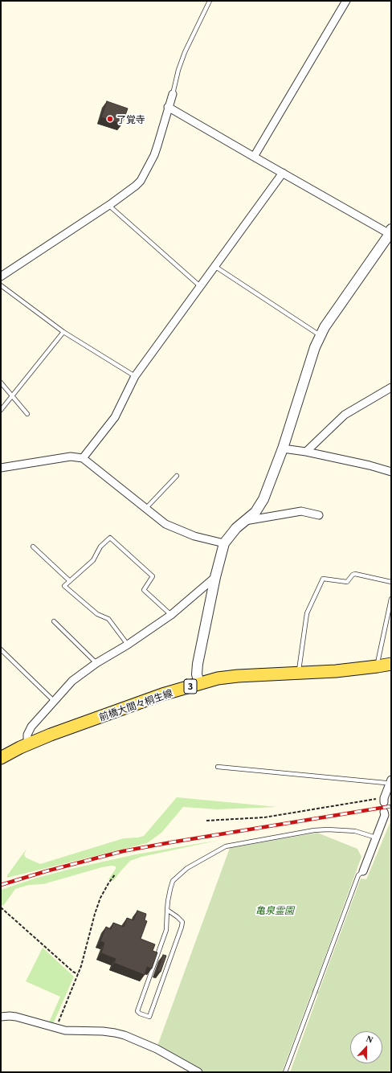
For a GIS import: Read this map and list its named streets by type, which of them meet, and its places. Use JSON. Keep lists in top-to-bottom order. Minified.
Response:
{"streets":{"main road":["3","前橋大間々桐生線"]},"parks":["亀泉霊園"],"places":["了覚寺"],"north":"top"}
